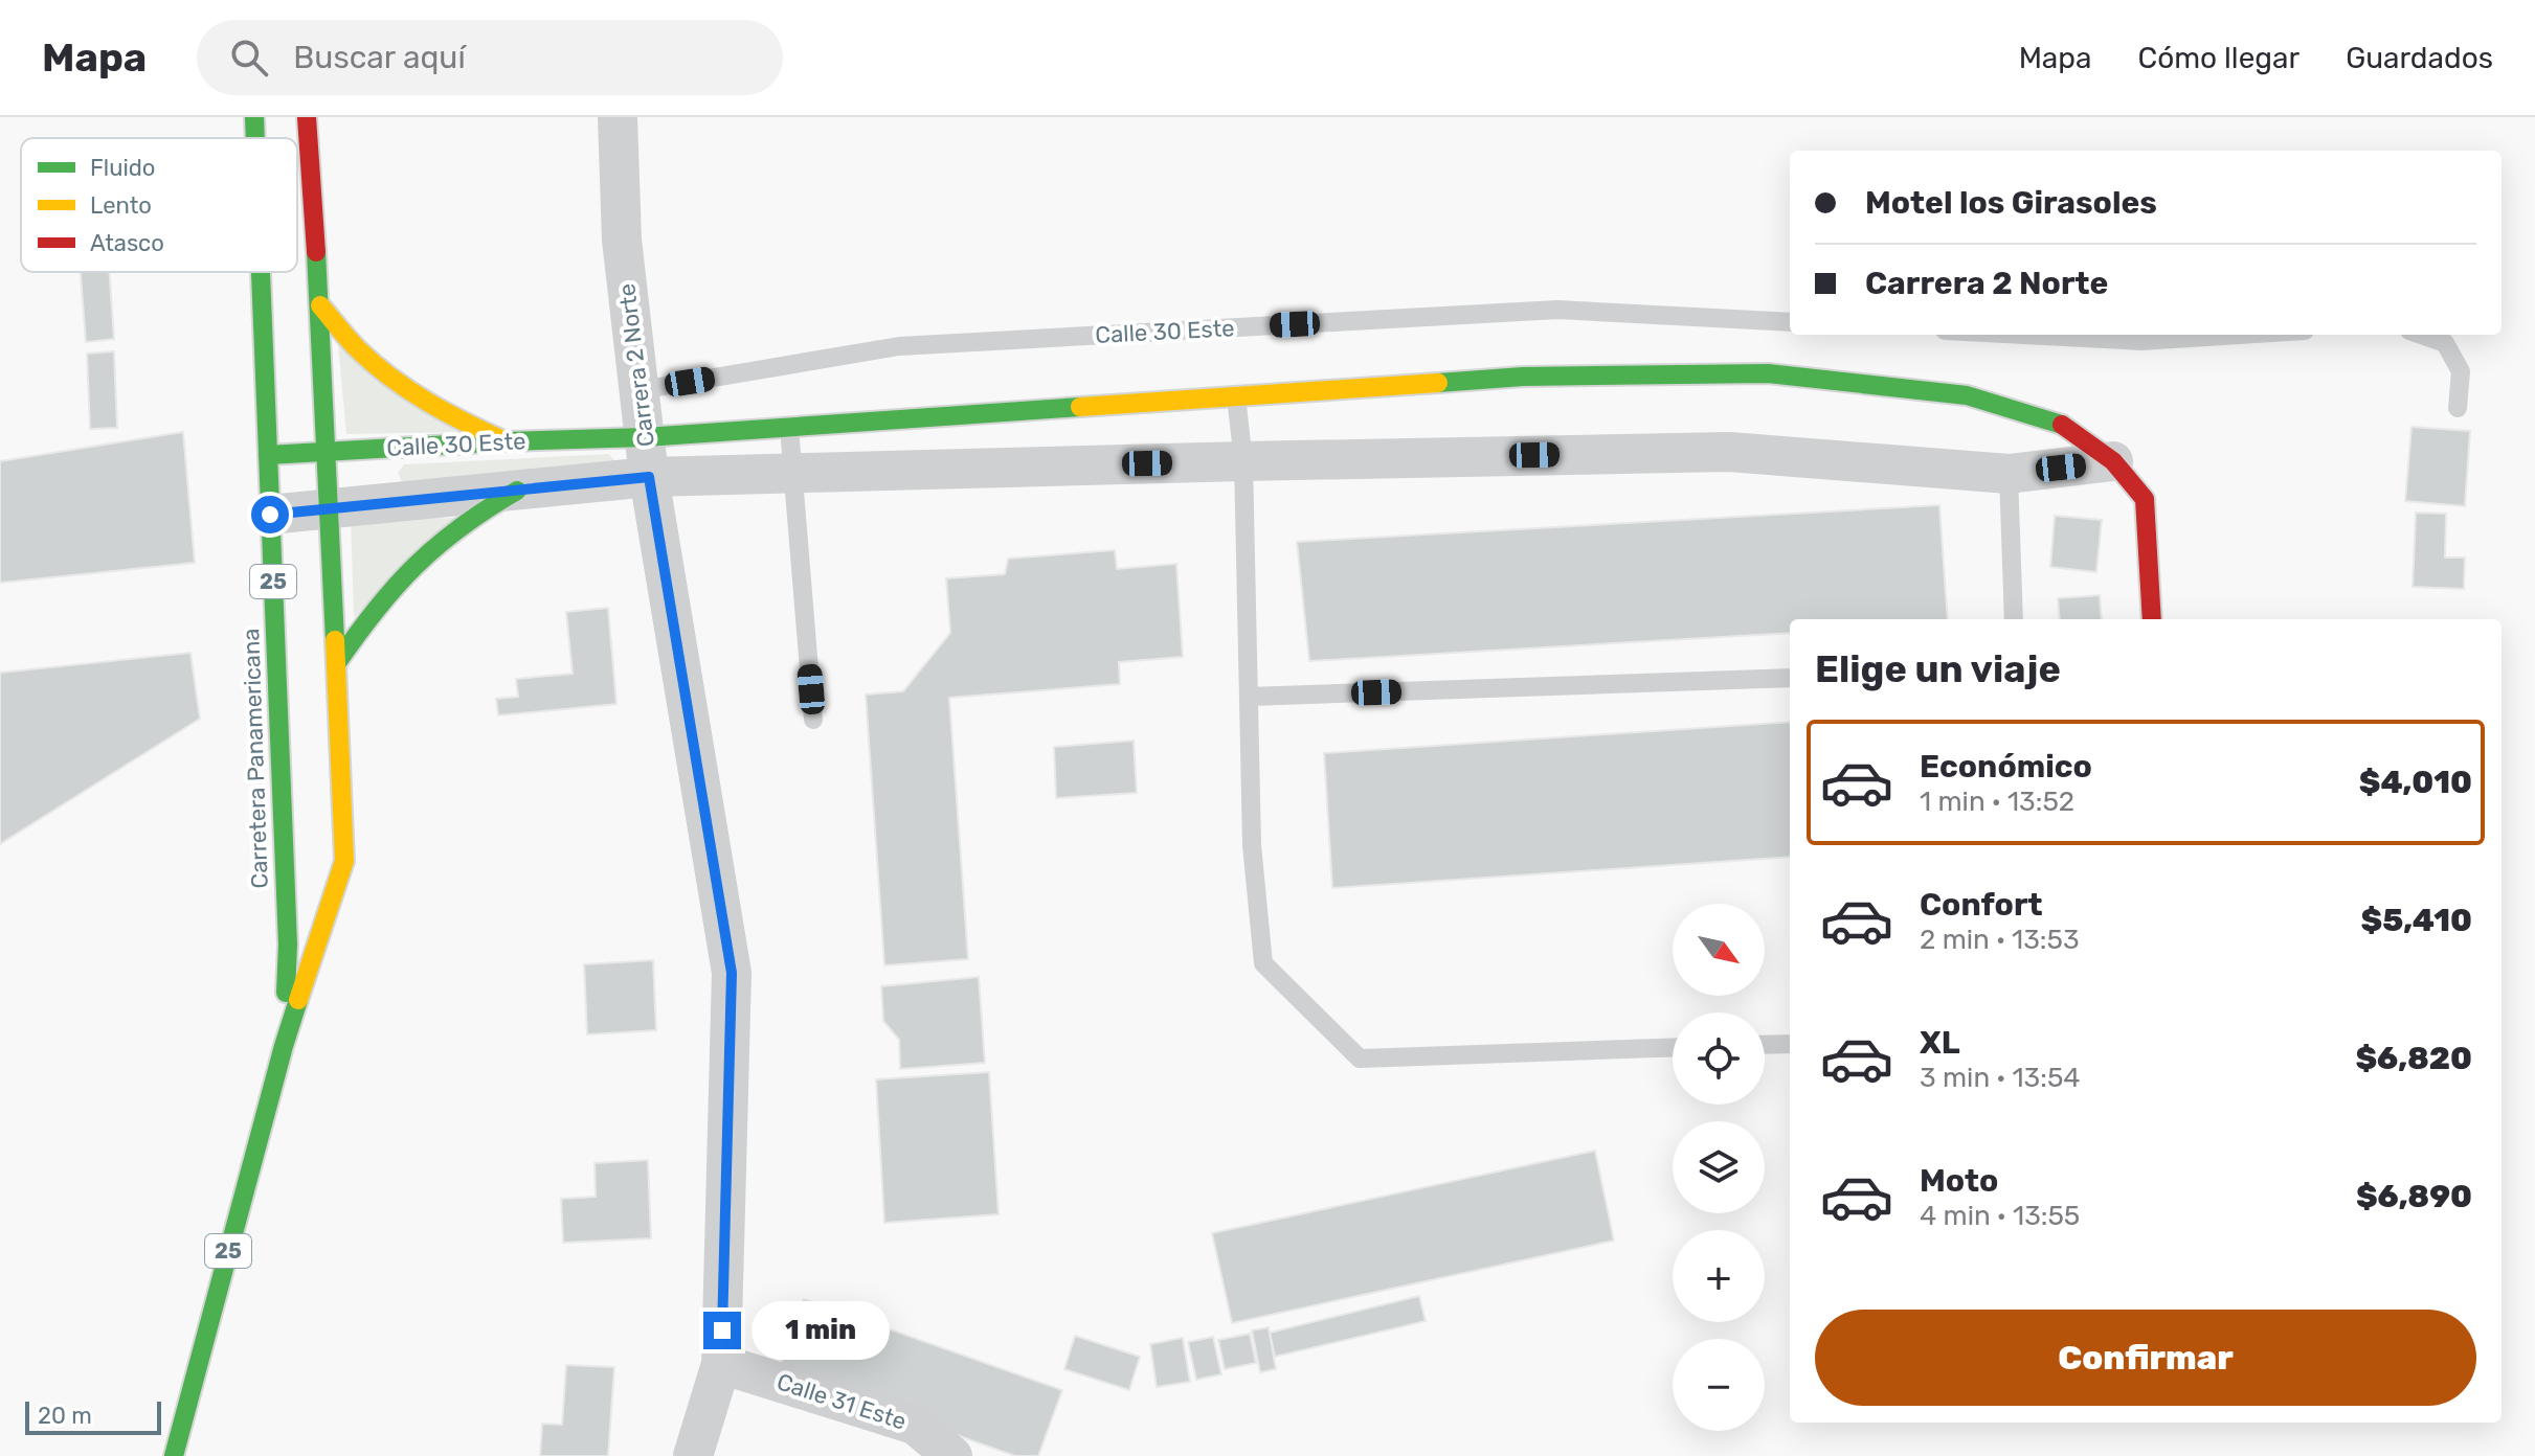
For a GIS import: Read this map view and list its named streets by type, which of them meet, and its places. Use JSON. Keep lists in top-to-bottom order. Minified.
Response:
{"streets":{"main road":["Calle 30 Este","25","Carretera Panamericana"],"street":["Carrera 2 Norte","Calle 31 Este"]},"crossings":[["Calle 30 Este","Carrera 2 Norte"],["Calle 30 Este","Carretera Panamericana"],["Carrera 2 Norte","Calle 31 Este"]],"legend":["Fluido","Lento","Atasco"],"scale_bar":"20 m","north":"bottom right","page":{"header":"Mapa","search":"Buscar aquí","nav":["Mapa","Cómo llegar","Guardados"],"banner":["Motel los Girasoles","Carrera 2 Norte"],"heading":"Elige un viaje","list":[{"name":"Económico","note":"1 min · 13:52","value":"$4,010"},{"name":"Confort","note":"2 min · 13:53","value":"$5,410"},{"name":"XL","note":"3 min · 13:54","value":"$6,820"},{"name":"Moto","note":"4 min · 13:55","value":"$6,890"}],"map_buttons":["+","−"],"buttons":"Confirmar","bubble":"1 min","scale":"20 m"}}
